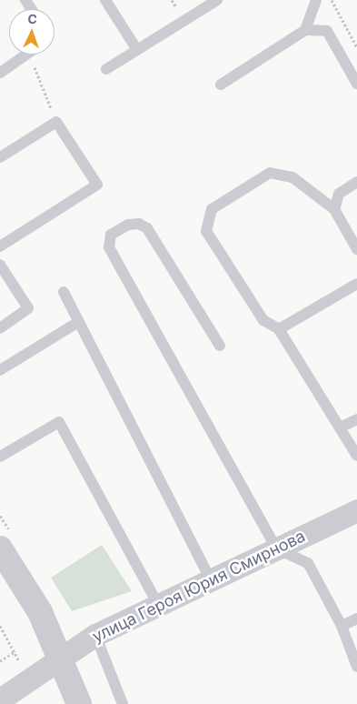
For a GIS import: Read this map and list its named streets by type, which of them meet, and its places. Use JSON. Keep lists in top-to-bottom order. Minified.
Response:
{"streets":{"street":["улица Героя Юрия Смирнова"]},"north":"top"}
